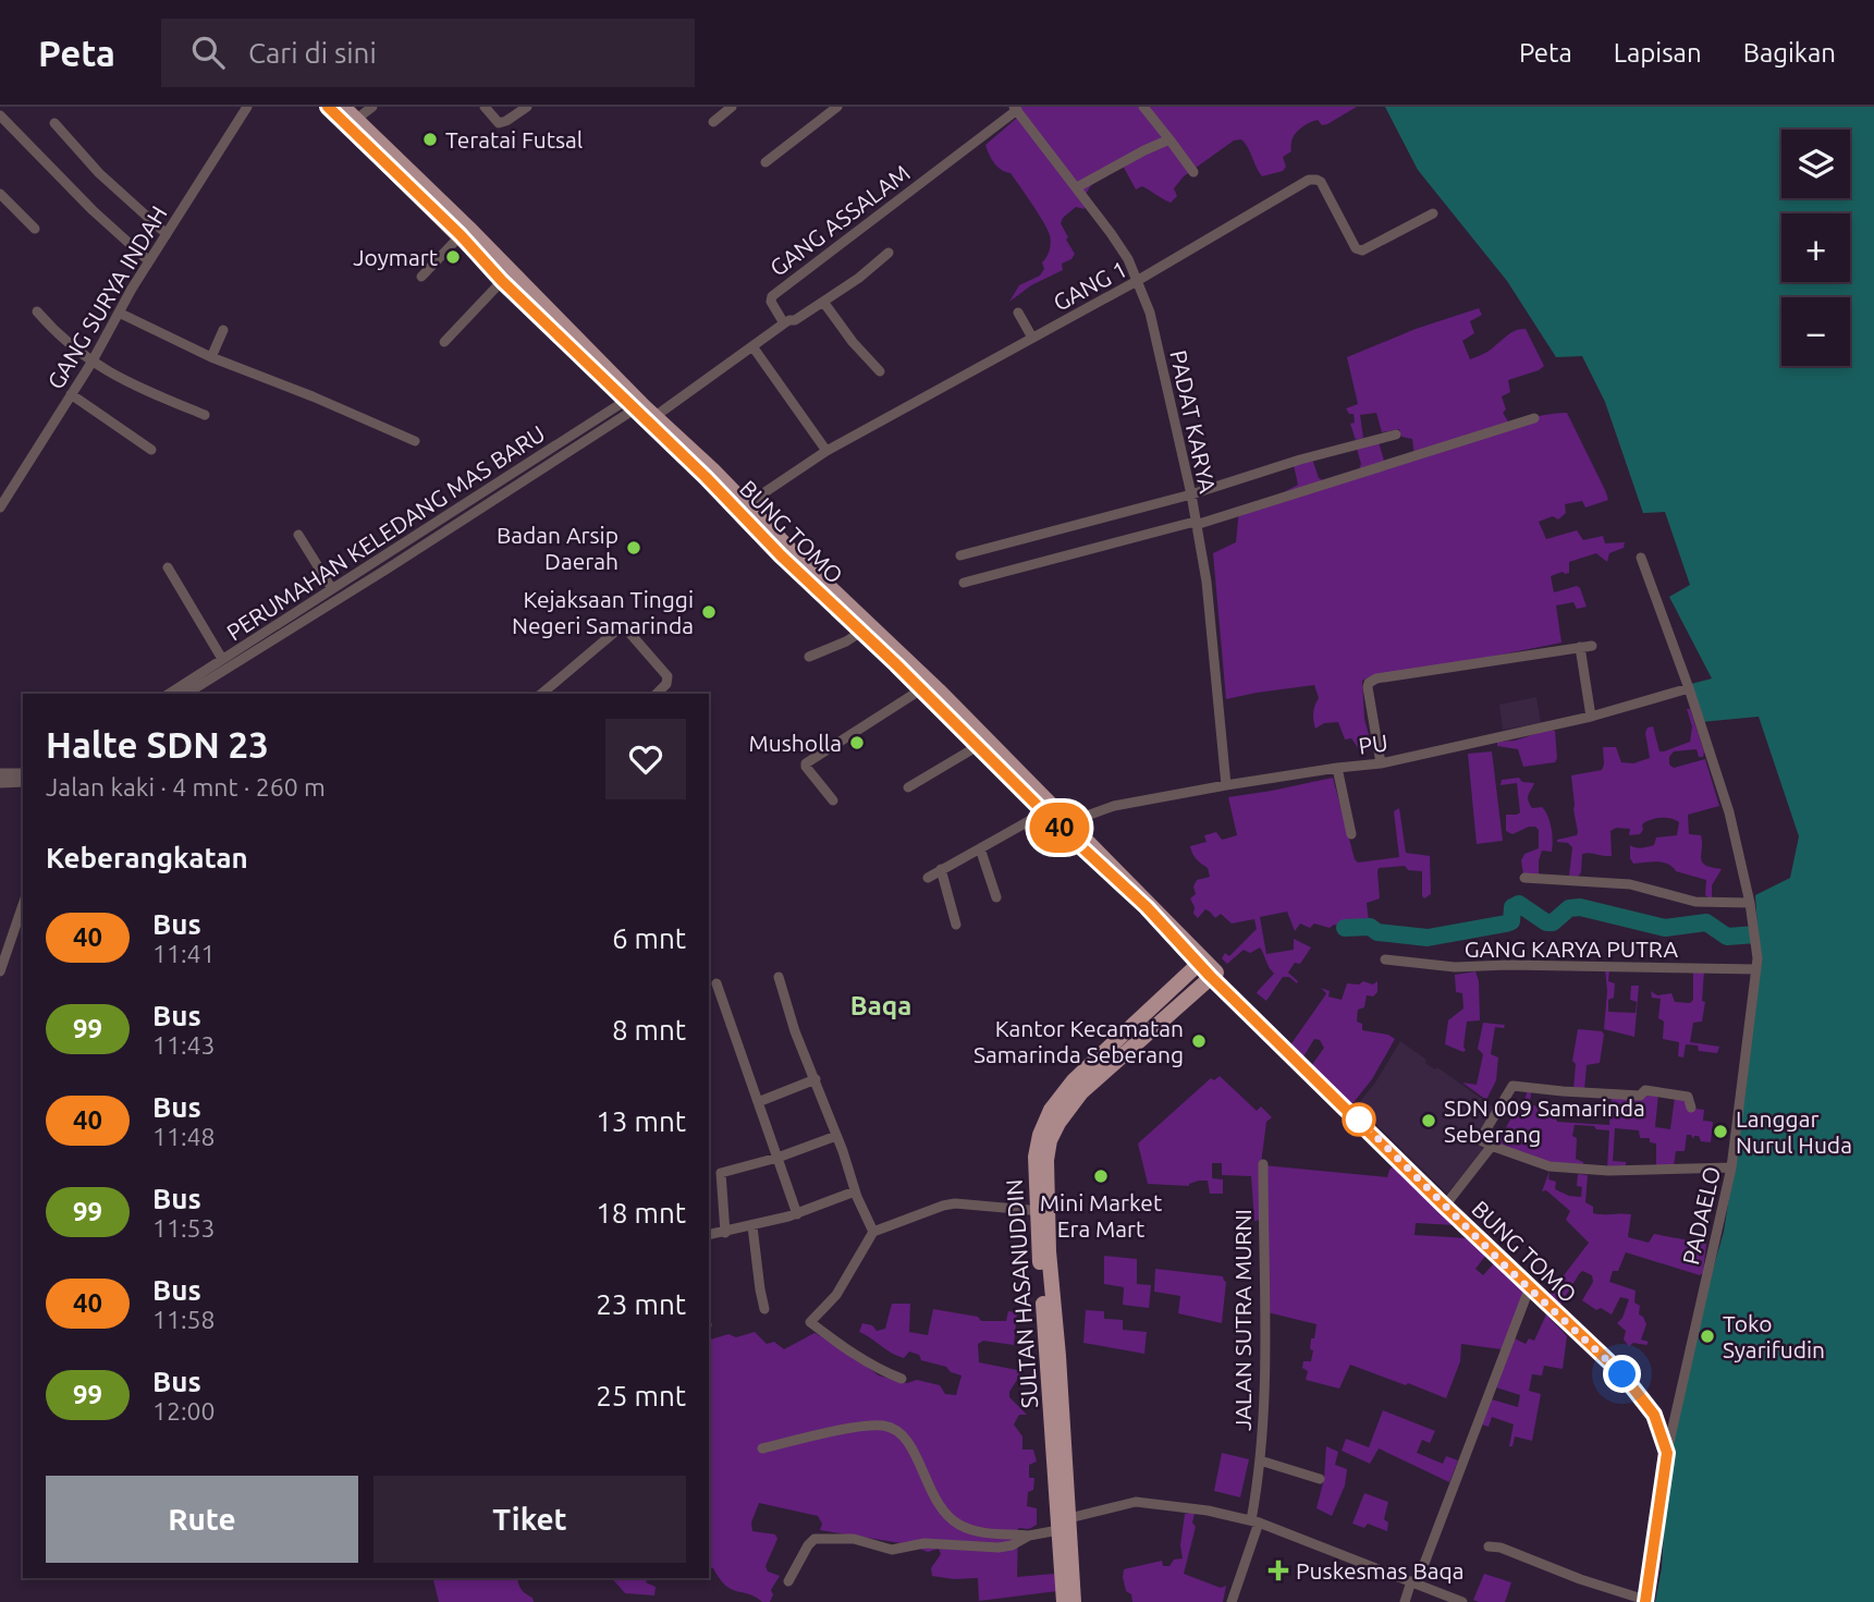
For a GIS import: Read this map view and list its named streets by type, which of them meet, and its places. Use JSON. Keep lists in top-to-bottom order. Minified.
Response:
{"streets":{"main road":["BUNG TOMO","SULTAN HASANUDDIN"],"street":["GANG ASSALAM","GANG 1","GANG SURYA INDAH","PADAT KARYA","PERUMAHAN KELEDANG MAS BARU","PU","GANG KARYA PUTRA","PADAELO","JALAN SUTRA MURNI"]},"crossings":[["GANG ASSALAM","PADAT KARYA"],["GANG 1","PADAT KARYA"],["GANG 1","BUNG TOMO"],["PADAT KARYA","PU"],["BUNG TOMO","PU"],["BUNG TOMO","PADAELO"],["BUNG TOMO","SULTAN HASANUDDIN"],["PU","PADAELO"],["GANG KARYA PUTRA","PADAELO"]],"districts":["Baqa"],"places":{"other":["Teratai Futsal","Joymart","Badan Arsip Daerah","Kejaksaan Tinggi Negeri Samarinda","Musholla","Kantor Kecamatan Samarinda Seberang","SDN 009 Samarinda Seberang","Langgar Nurul Huda","Mini Market Era Mart","Toko Syarifudin"],"health":["Puskesmas Baqa"]},"lines":["bus line 40"],"page":{"header":"Peta","search":"Cari di sini","nav":["Peta","Lapisan","Bagikan"],"on_map":"40","map_buttons":["+","−"],"heading":[["Halte SDN 23","Jalan kaki · 4 mnt · 260 m"],"Keberangkatan"],"list":[{"mark":"40","name":"Bus","note":"11:41","value":"6 mnt"},{"mark":"99","name":"Bus","note":"11:43","value":"8 mnt"},{"mark":"40","name":"Bus","note":"11:48","value":"13 mnt"},{"mark":"99","name":"Bus","note":"11:53","value":"18 mnt"},{"mark":"40","name":"Bus","note":"11:58","value":"23 mnt"},{"mark":"99","name":"Bus","note":"12:00","value":"25 mnt"}],"buttons":["Rute","Tiket"]}}
